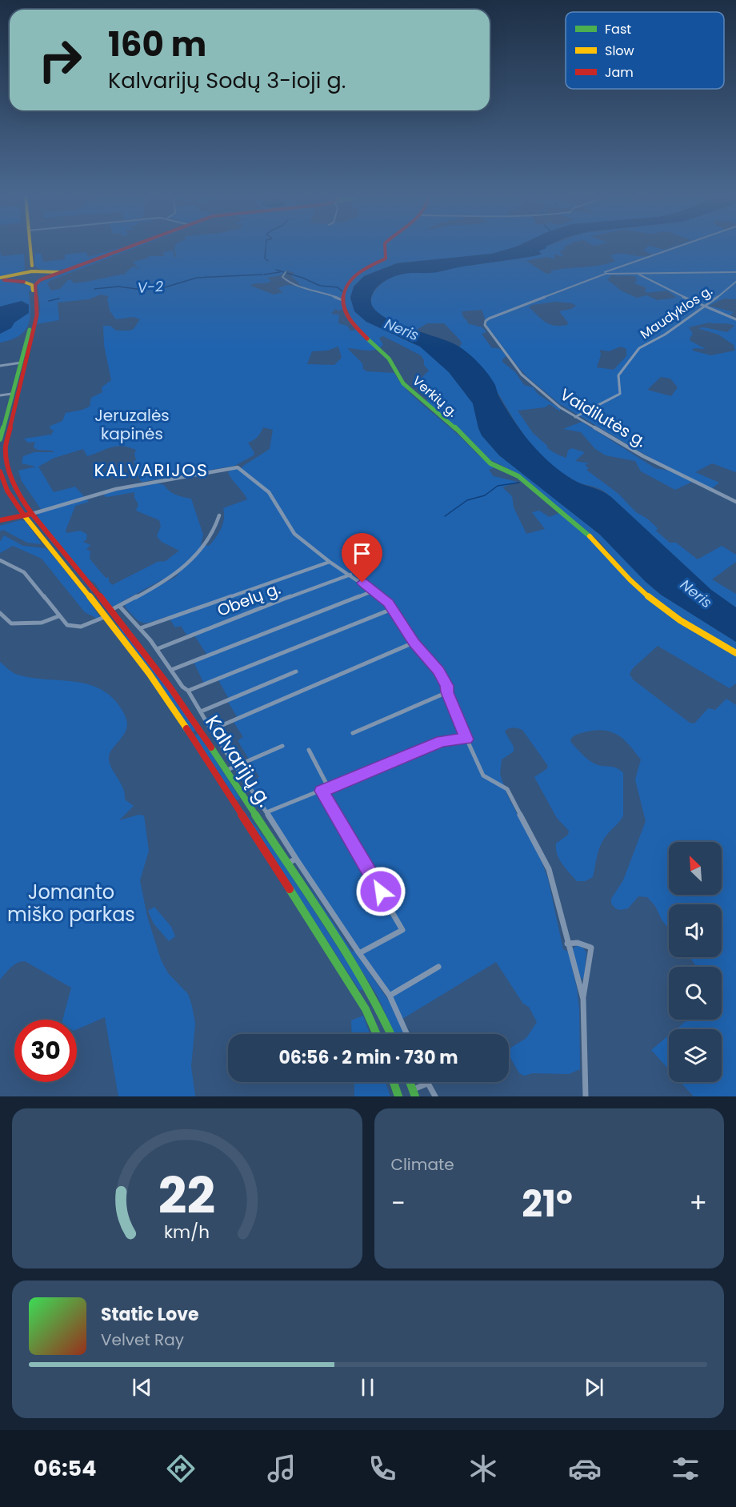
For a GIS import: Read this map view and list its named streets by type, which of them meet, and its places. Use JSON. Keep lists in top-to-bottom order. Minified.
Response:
{"streets":{"main road":["Verkių g.","Kalvarijų g."],"street":["Maudyklos g.","Vaidilutės g.","Obelų g."]},"crossings":[["Maudyklos g.","Vaidilutės g."]],"districts":["KALVARIJOS"],"water":["V-2","Neris"],"parks":["Jeruzalės kapinės","Jomanto miško parkas"],"legend":["Fast","Slow","Jam"],"north":"top left","page":{"turn":["160 m","Kalvarijų Sodų 3-ioji g."],"limit":"30","trip":"06:56 · 2 min · 730 m","tile":"Climate","heat":["−","21°","+"],"song":["Static Love","Velvet Ray"],"tabs":"06:54","gauge":["22","km/h"]}}
